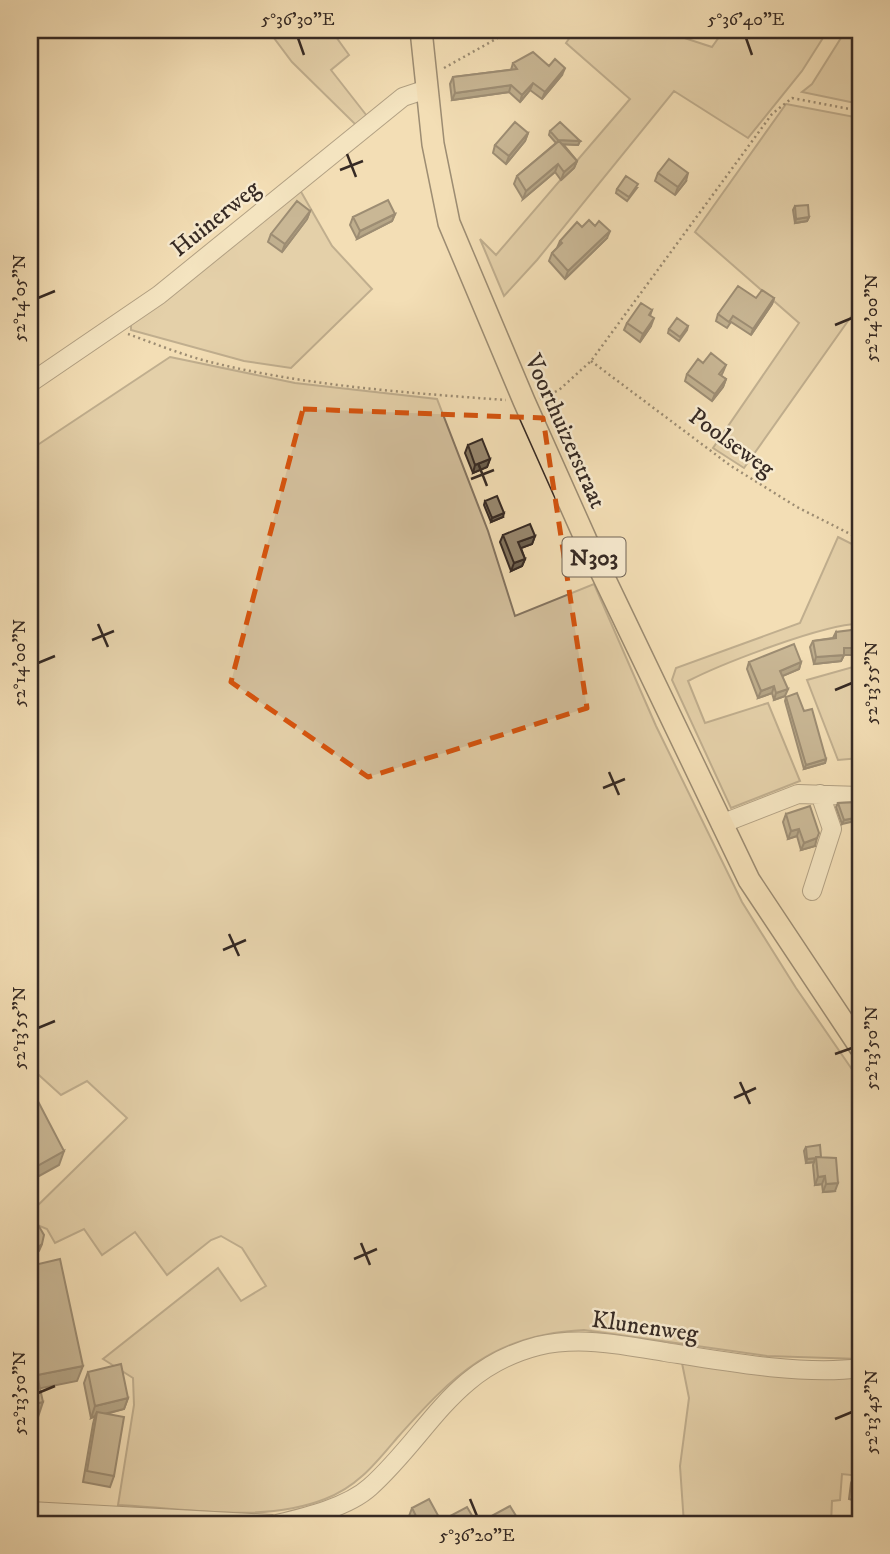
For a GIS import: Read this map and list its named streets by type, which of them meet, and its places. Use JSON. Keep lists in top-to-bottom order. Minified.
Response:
{"streets":{"main road":["Voorthuizerstraat","N303"],"street":["Huinerweg","Klunenweg"],"path":["Poolseweg"]},"crossings":[["Huinerweg","Voorthuizerstraat"]],"coordinates":["5°36'30\"E","5°36'40\"E","52°14'05\"N","52°14'00\"N","52°13'55\"N","52°13'50\"N","52°13'45\"N","5°36'20\"E"]}
